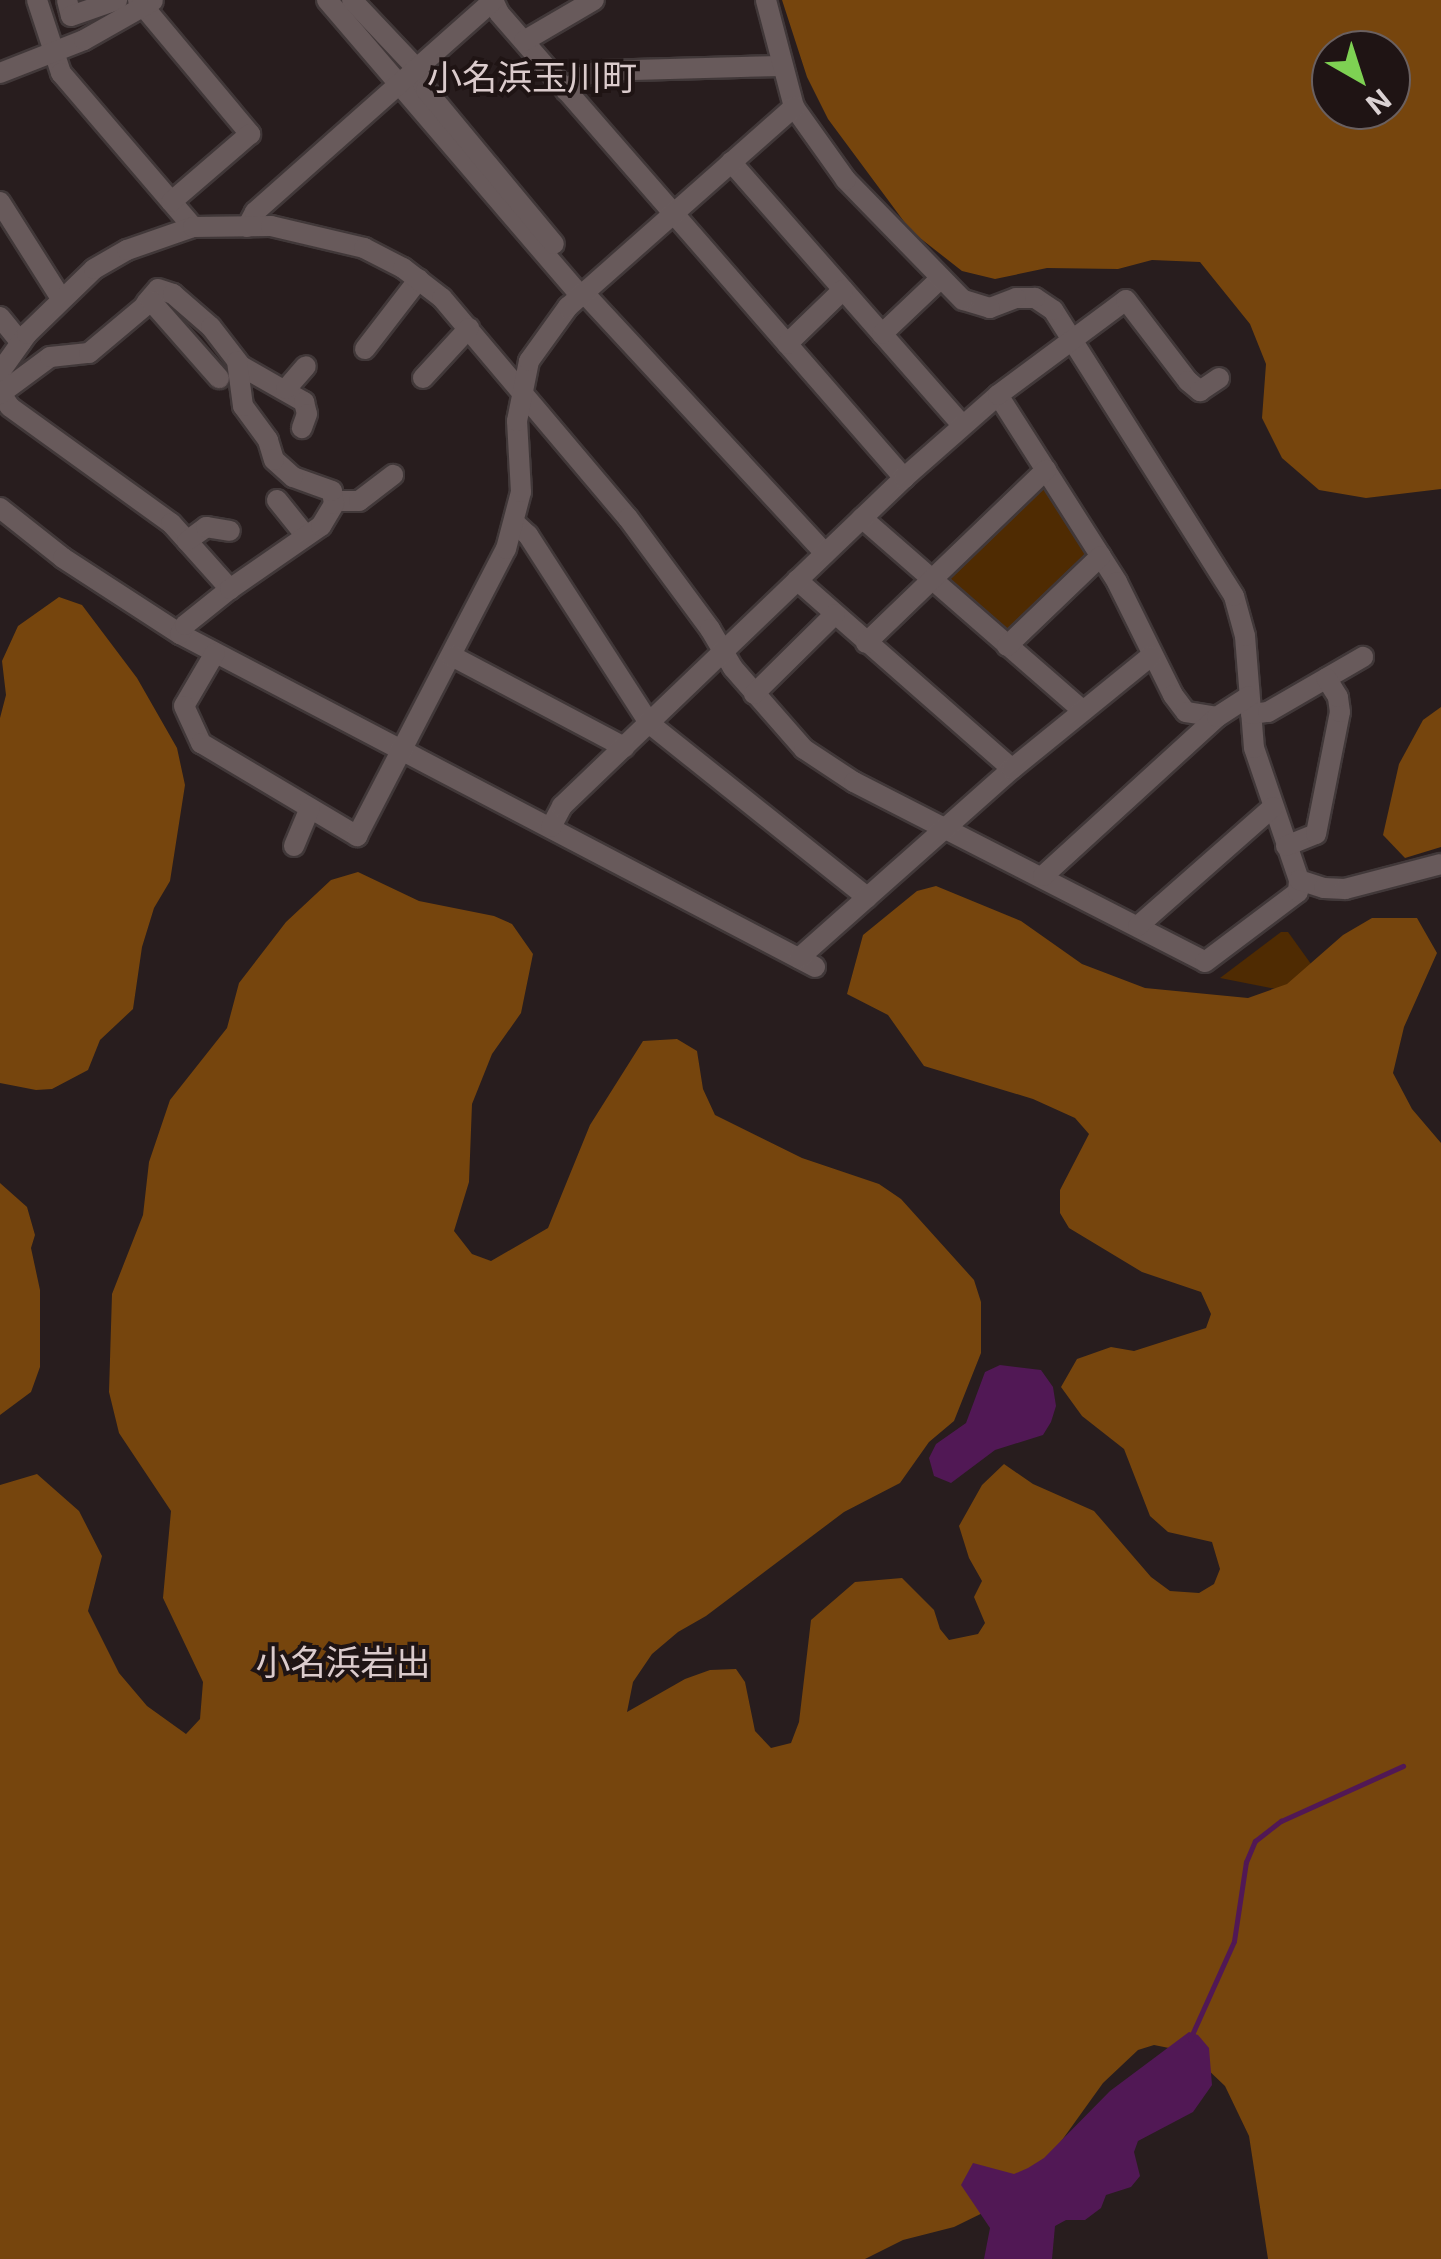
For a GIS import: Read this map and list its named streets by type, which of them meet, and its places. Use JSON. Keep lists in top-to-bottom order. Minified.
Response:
{"districts":["小名浜玉川町","小名浜岩出"],"north":"bottom right"}
